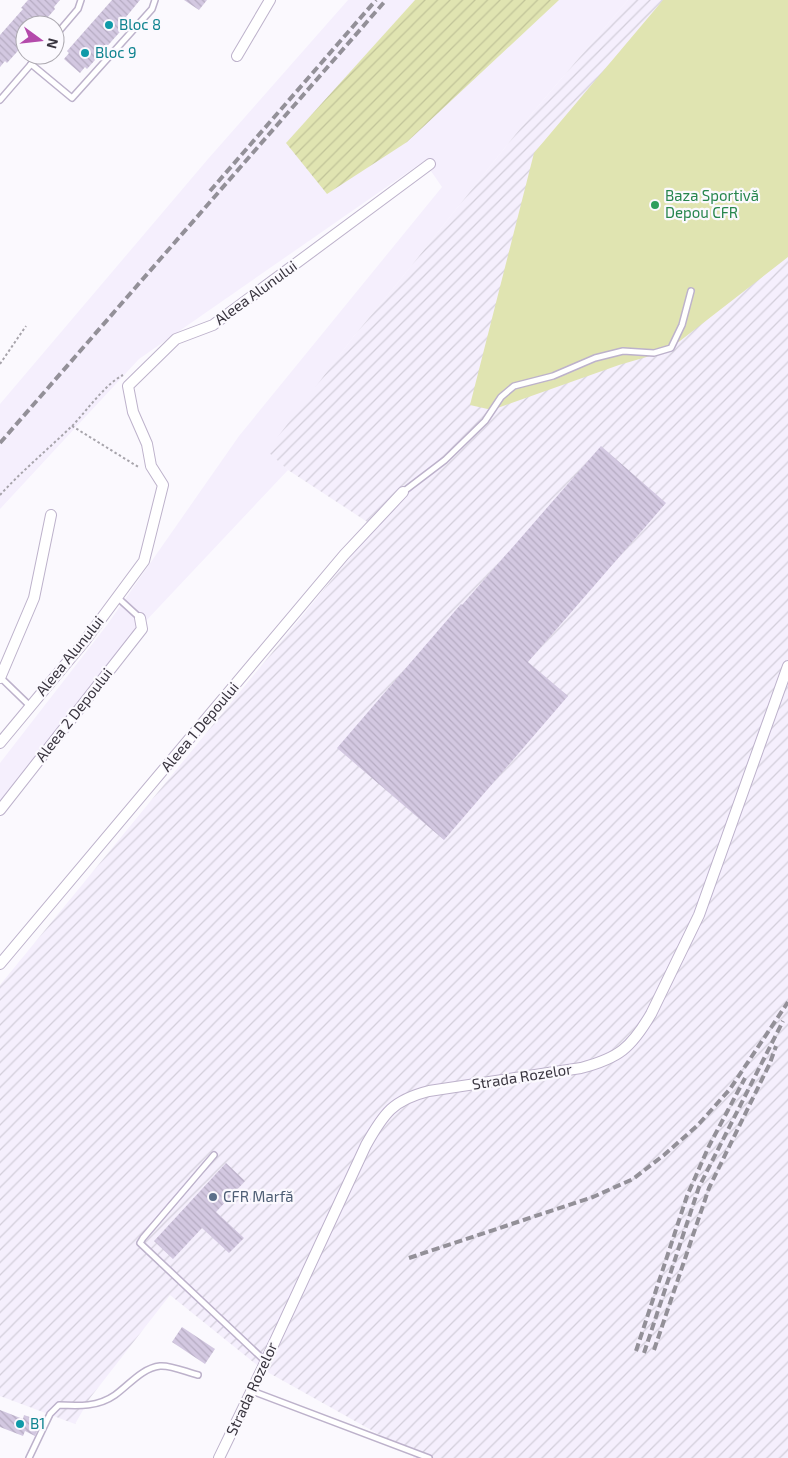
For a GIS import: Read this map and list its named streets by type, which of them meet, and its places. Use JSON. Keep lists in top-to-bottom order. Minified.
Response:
{"streets":{"street":["Aleea Alunului","Aleea 2 Depoului","Aleea 1 Depoului","Strada Rozelor"]},"places":["Bloc 8","Bloc 9","Baza Sportivă Depou CFR","CFR Marfă","B1"],"north":"right"}
